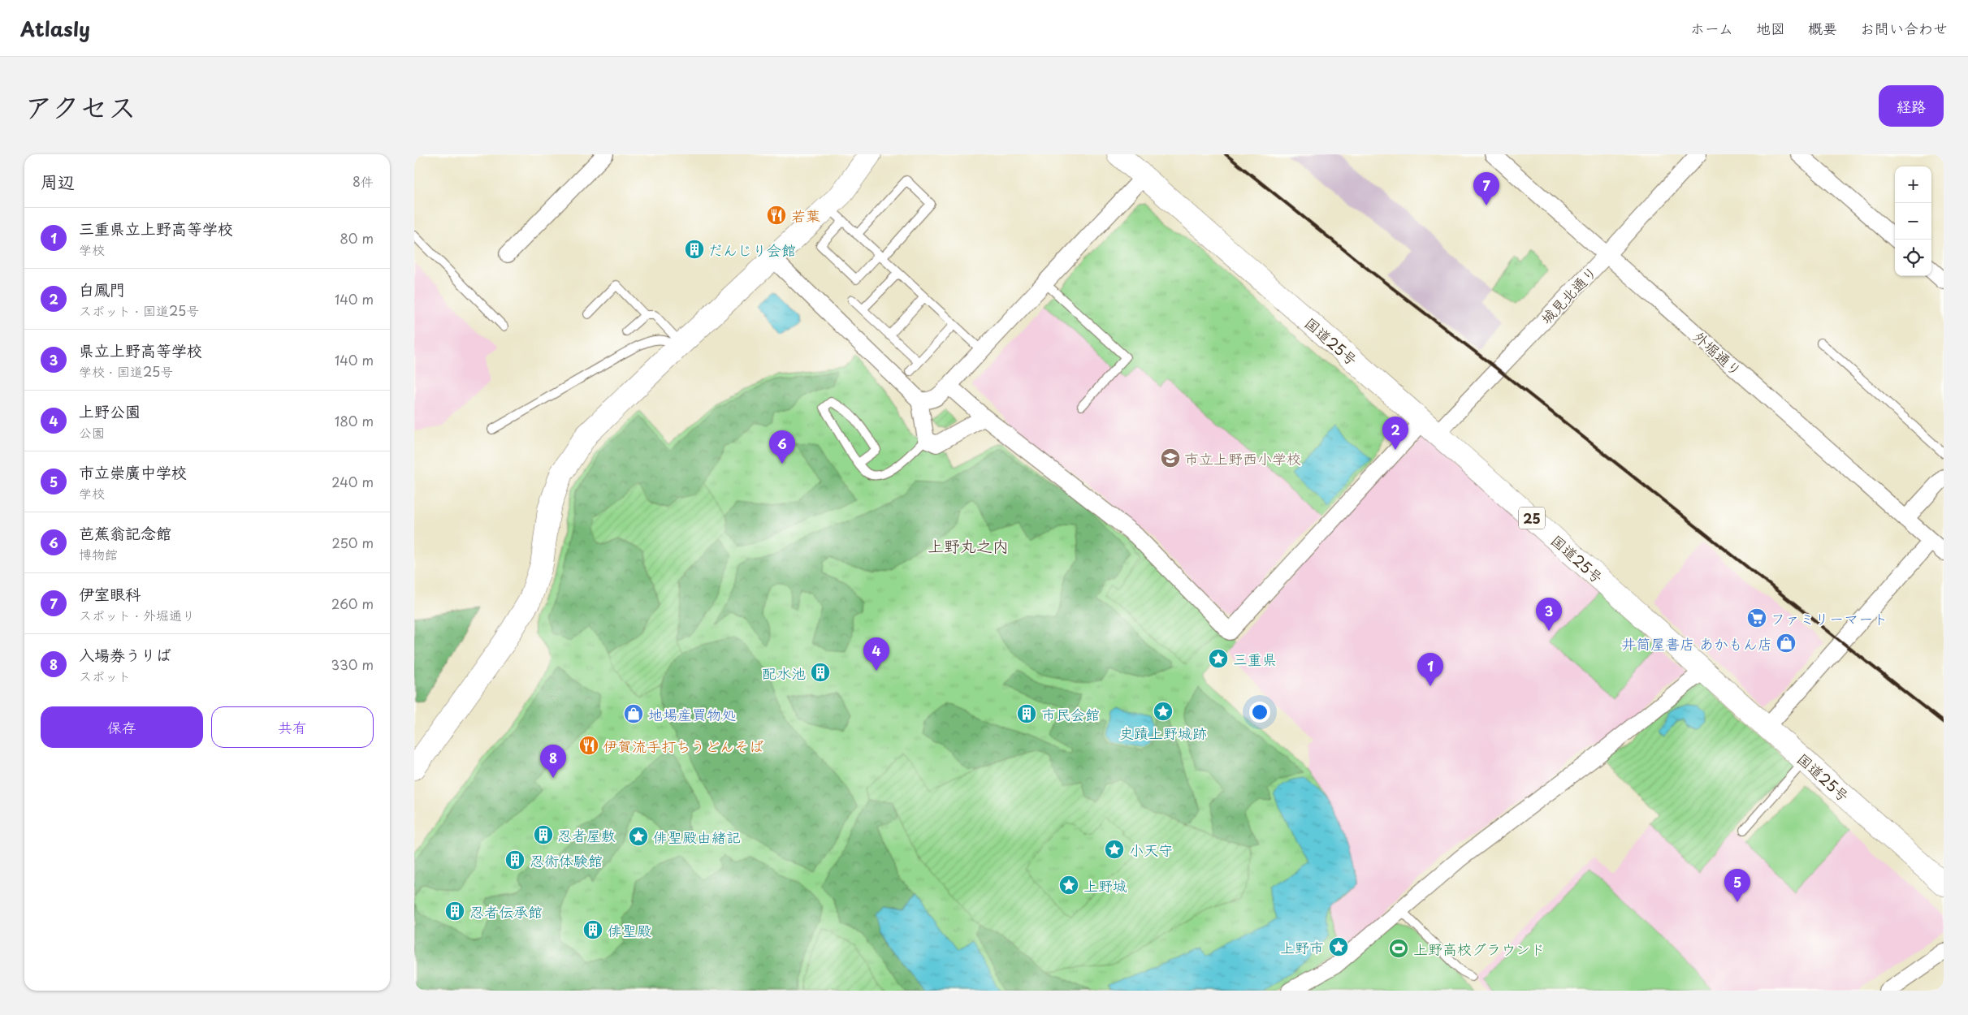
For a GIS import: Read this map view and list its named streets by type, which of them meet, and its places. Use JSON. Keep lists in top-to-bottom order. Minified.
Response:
{"streets":{"main road":["国道25号","25"],"street":["城見北通り","外堀通り"]},"crossings":[["城見北通り","国道25号"],["城見北通り","外堀通り"]],"districts":["上野丸之内"],"places":{"restaurant":["若葉","伊賀流手打ちうどんそば"],"building":["だんじり会館","配水池","市民会館","忍者屋敷","忍術体験館","忍者伝承館","俳聖殿"],"school or university":["市立上野西小学校"],"supermarket":["ファミリーマート"],"shop":["井筒屋書店 あかもん店","地場産買物処"],"place":["三重県","史蹟上野城跡","俳聖殿由緒記","小天守","上野城","上野市"],"sports":["上野高校グラウンド"]},"page":{"header":"Atlasly","nav":["ホーム","地図","概要","お問い合わせ"],"title":"アクセス","buttons":["経路",["保存","共有"]],"heading":["周辺","8件"],"map_buttons":["+","−"],"pins":["7","2","6","3","4","1","8","5"],"list":[{"mark":"1","name":"三重県立上野高等学校","note":"学校","value":"80 m"},{"mark":"2","name":"白鳳門","note":"スポット · 国道25号","value":"140 m"},{"mark":"3","name":"県立上野高等学校","note":"学校 · 国道25号","value":"140 m"},{"mark":"4","name":"上野公園","note":"公園","value":"180 m"},{"mark":"5","name":"市立崇廣中学校","note":"学校","value":"240 m"},{"mark":"6","name":"芭蕉翁記念館","note":"博物館","value":"250 m"},{"mark":"7","name":"伊室眼科","note":"スポット · 外堀通り","value":"260 m"},{"mark":"8","name":"入場券うりば","note":"スポット","value":"330 m"}]}}
